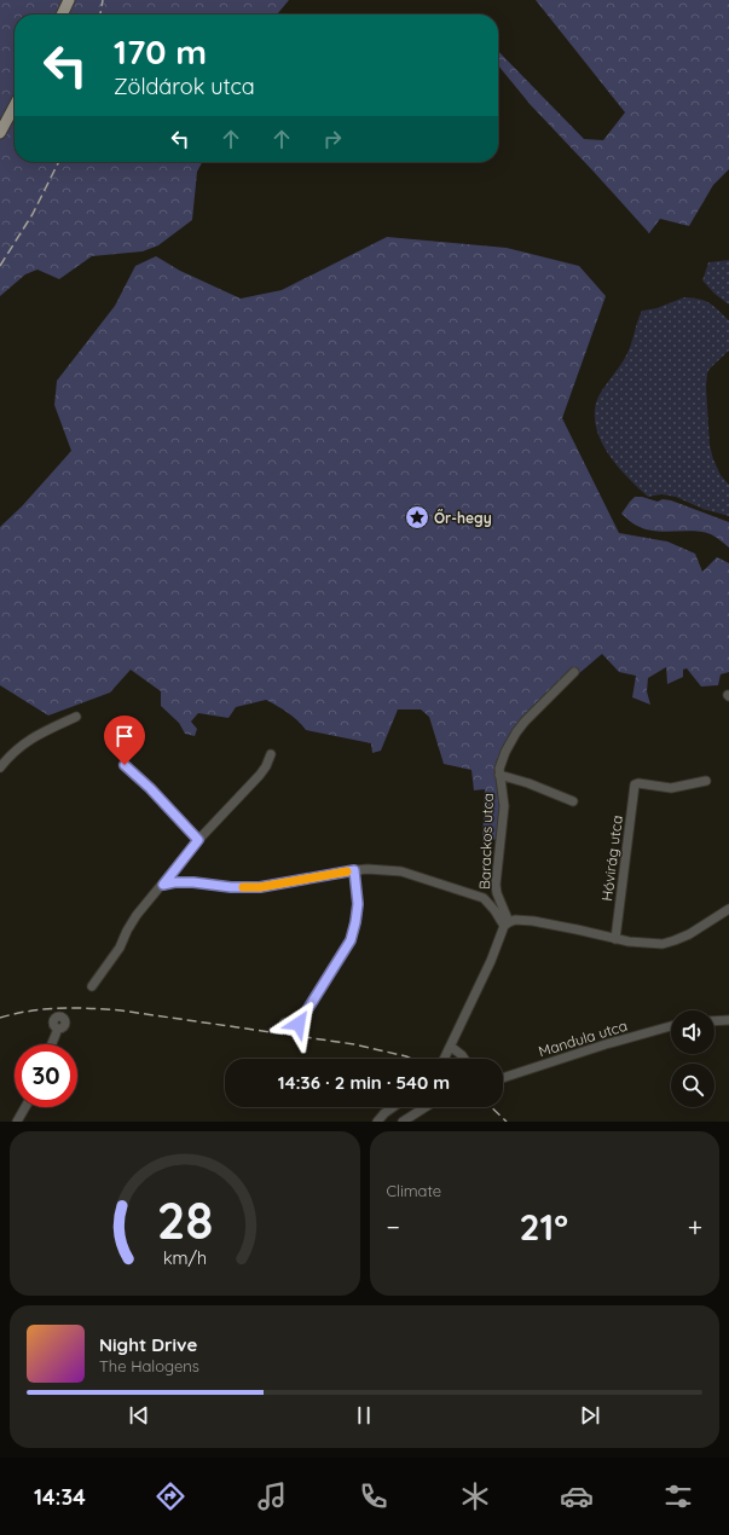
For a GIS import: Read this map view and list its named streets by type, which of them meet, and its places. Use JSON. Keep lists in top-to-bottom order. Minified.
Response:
{"streets":{"street":["Barackos utca","Hóvirág utca","Mandula utca"]},"places":{"place":["Őr-hegy"]},"page":{"turn":["170 m","Zöldárok utca"],"limit":"30","trip":"14:36 · 2 min · 540 m","tile":"Climate","heat":["−","21°","+"],"song":["Night Drive","The Halogens"],"tabs":"14:34","gauge":["28","km/h"]}}
